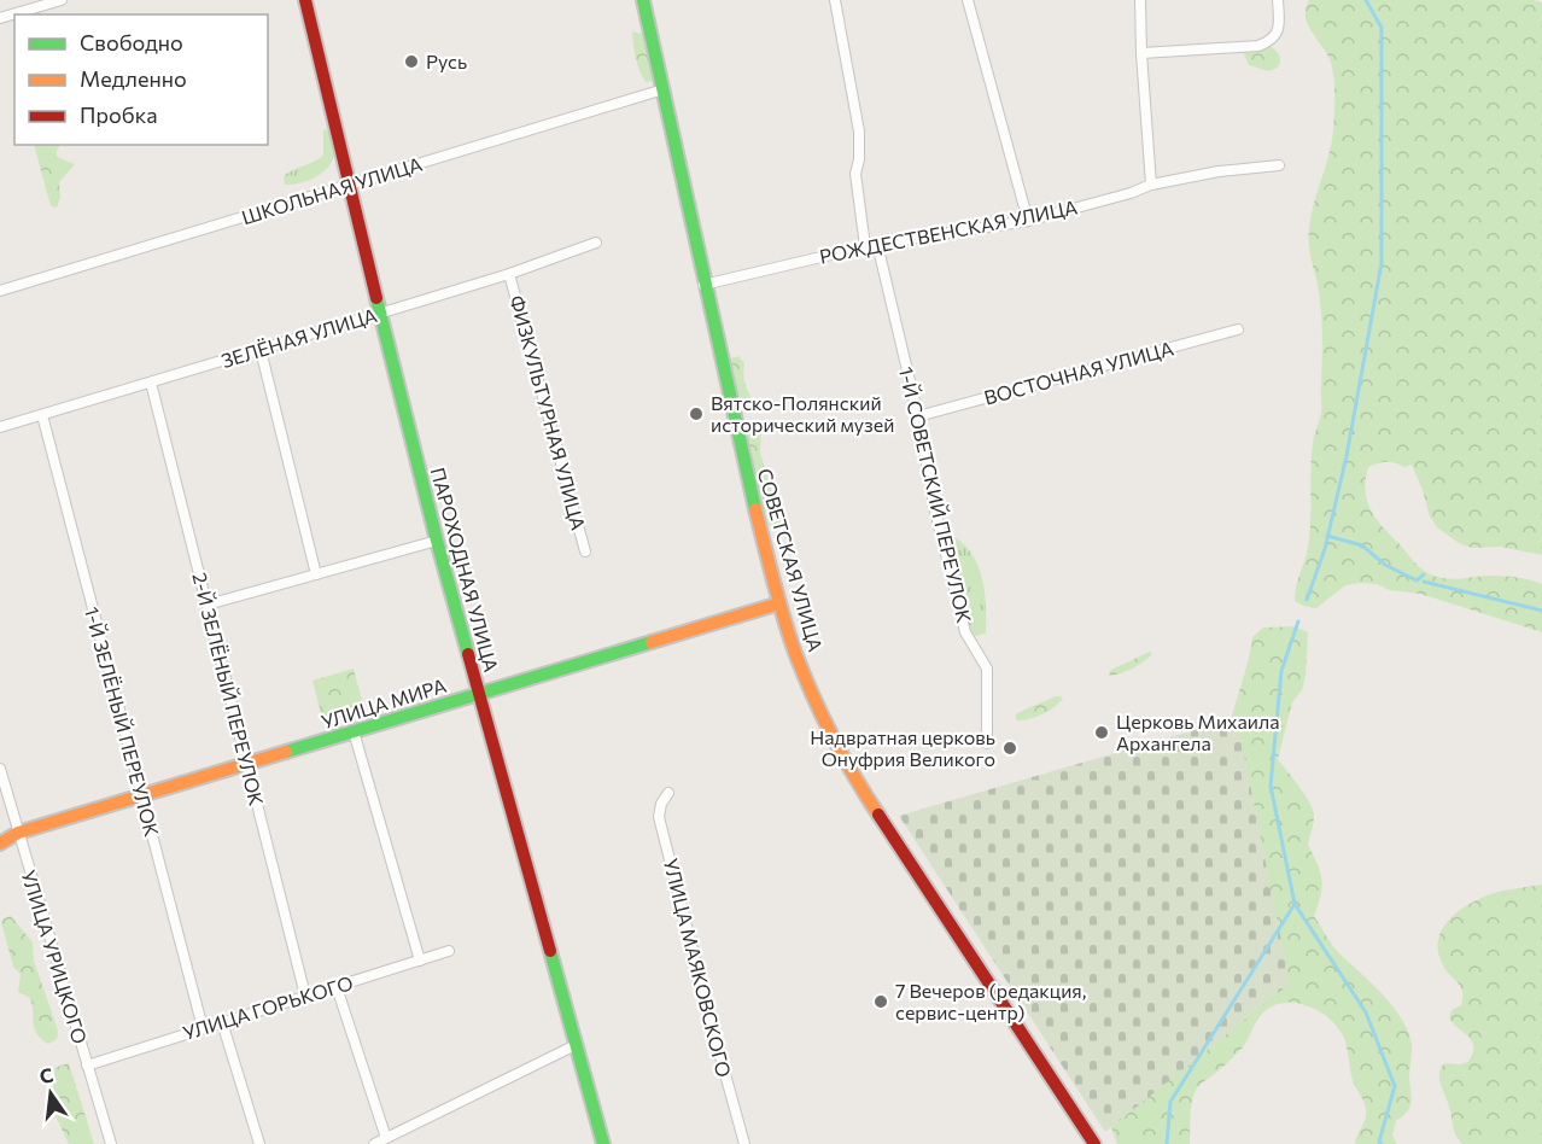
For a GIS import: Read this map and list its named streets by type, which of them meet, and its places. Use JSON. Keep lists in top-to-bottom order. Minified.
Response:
{"streets":{"street":["ШКОЛЬНАЯ УЛИЦА","РОЖДЕСТВЕНСКАЯ УЛИЦА","ЗЕЛЁНАЯ УЛИЦА","ВОСТОЧНАЯ УЛИЦА","ФИЗКУЛЬТУРНАЯ УЛИЦА","1-Й СОВЕТСКИЙ ПЕРЕУЛОК","СОВЕТСКАЯ УЛИЦА","ПАРОХОДНАЯ УЛИЦА","2-Й ЗЕЛЁНЫЙ ПЕРЕУЛОК","УЛИЦА МИРА","1-Й ЗЕЛЁНЫЙ ПЕРЕУЛОК","УЛИЦА УРИЦКОГО","УЛИЦА МАЯКОВСКОГО","УЛИЦА ГОРЬКОГО"]},"crossings":[["ШКОЛЬНАЯ УЛИЦА","СОВЕТСКАЯ УЛИЦА"],["ШКОЛЬНАЯ УЛИЦА","ПАРОХОДНАЯ УЛИЦА"],["РОЖДЕСТВЕНСКАЯ УЛИЦА","1-Й СОВЕТСКИЙ ПЕРЕУЛОК"],["РОЖДЕСТВЕНСКАЯ УЛИЦА","СОВЕТСКАЯ УЛИЦА"],["ЗЕЛЁНАЯ УЛИЦА","ФИЗКУЛЬТУРНАЯ УЛИЦА"],["ЗЕЛЁНАЯ УЛИЦА","ПАРОХОДНАЯ УЛИЦА"],["ЗЕЛЁНАЯ УЛИЦА","2-Й ЗЕЛЁНЫЙ ПЕРЕУЛОК"],["ЗЕЛЁНАЯ УЛИЦА","1-Й ЗЕЛЁНЫЙ ПЕРЕУЛОК"],["ВОСТОЧНАЯ УЛИЦА","1-Й СОВЕТСКИЙ ПЕРЕУЛОК"],["СОВЕТСКАЯ УЛИЦА","УЛИЦА МИРА"],["ПАРОХОДНАЯ УЛИЦА","УЛИЦА МИРА"],["2-Й ЗЕЛЁНЫЙ ПЕРЕУЛОК","УЛИЦА МИРА"],["2-Й ЗЕЛЁНЫЙ ПЕРЕУЛОК","УЛИЦА ГОРЬКОГО"],["УЛИЦА МИРА","1-Й ЗЕЛЁНЫЙ ПЕРЕУЛОК"],["УЛИЦА МИРА","УЛИЦА УРИЦКОГО"],["1-Й ЗЕЛЁНЫЙ ПЕРЕУЛОК","УЛИЦА ГОРЬКОГО"],["УЛИЦА УРИЦКОГО","УЛИЦА ГОРЬКОГО"]],"places":["Русь","Вятско-Полянский исторический музей","Церковь Михаила Архангела","Надвратная церковь Онуфрия Великого","7 Вечеров (редакция, сервис-центр)"],"legend":["Свободно","Медленно","Пробка"],"north":"top"}
